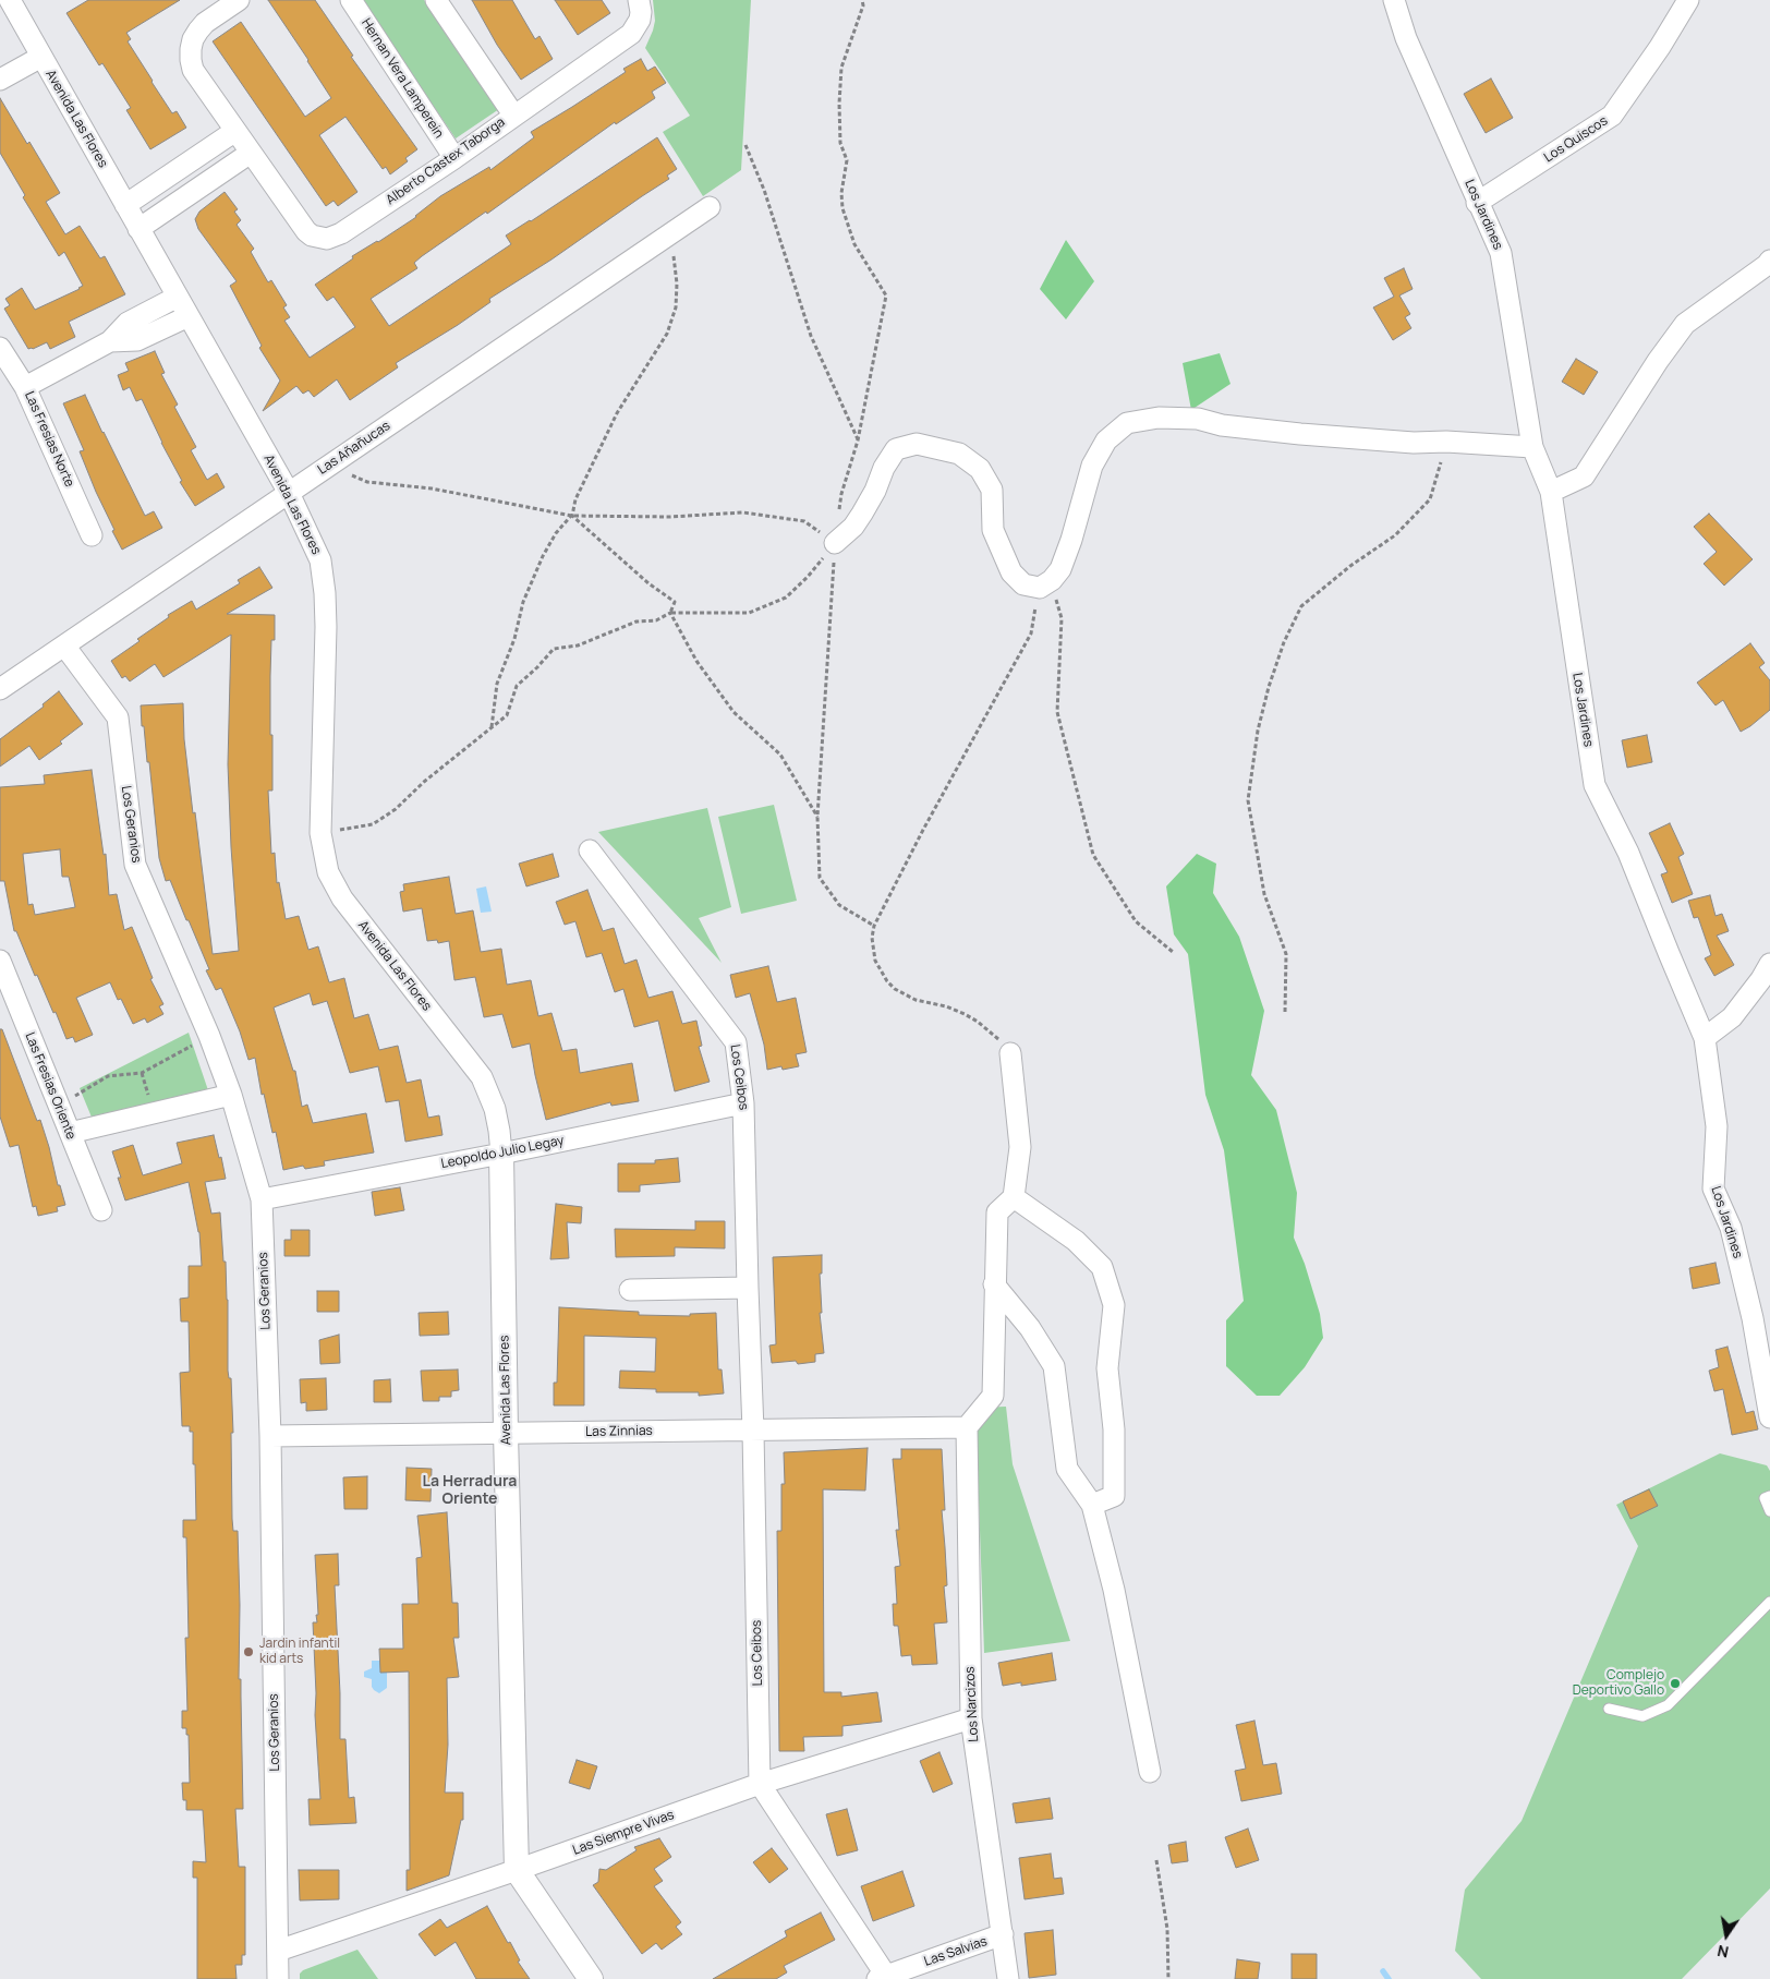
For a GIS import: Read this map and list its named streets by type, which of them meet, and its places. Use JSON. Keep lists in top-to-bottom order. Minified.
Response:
{"streets":{"street":["Hernan Vera Lamperein","Avenida Las Flores","Los Quiscos","Alberto Castex Taborga","Los Jardines","Las Fresias Norte","Las Añañucas","Los Geranios","Los Ceibos","Las Fresias Oriente","Leopoldo Julio Legay","Las Zinnias","Los Narcizos","Las Siempre Vivas","Las Salvias"]},"crossings":[["Hernan Vera Lamperein","Alberto Castex Taborga"],["Avenida Las Flores","Las Añañucas"],["Avenida Las Flores","Leopoldo Julio Legay"],["Avenida Las Flores","Las Zinnias"],["Avenida Las Flores","Las Siempre Vivas"],["Los Quiscos","Los Jardines"],["Las Añañucas","Los Geranios"],["Los Geranios","Leopoldo Julio Legay"],["Los Geranios","Las Zinnias"],["Los Geranios","Las Siempre Vivas"],["Los Ceibos","Leopoldo Julio Legay"],["Los Ceibos","Las Zinnias"],["Los Ceibos","Las Siempre Vivas"],["Las Zinnias","Los Narcizos"],["Los Narcizos","Las Siempre Vivas"],["Los Narcizos","Las Salvias"]],"districts":["La Herradura Oriente"],"places":["Jardin infantil kid arts","Complejo Deportivo Gallo"],"north":"bottom"}
